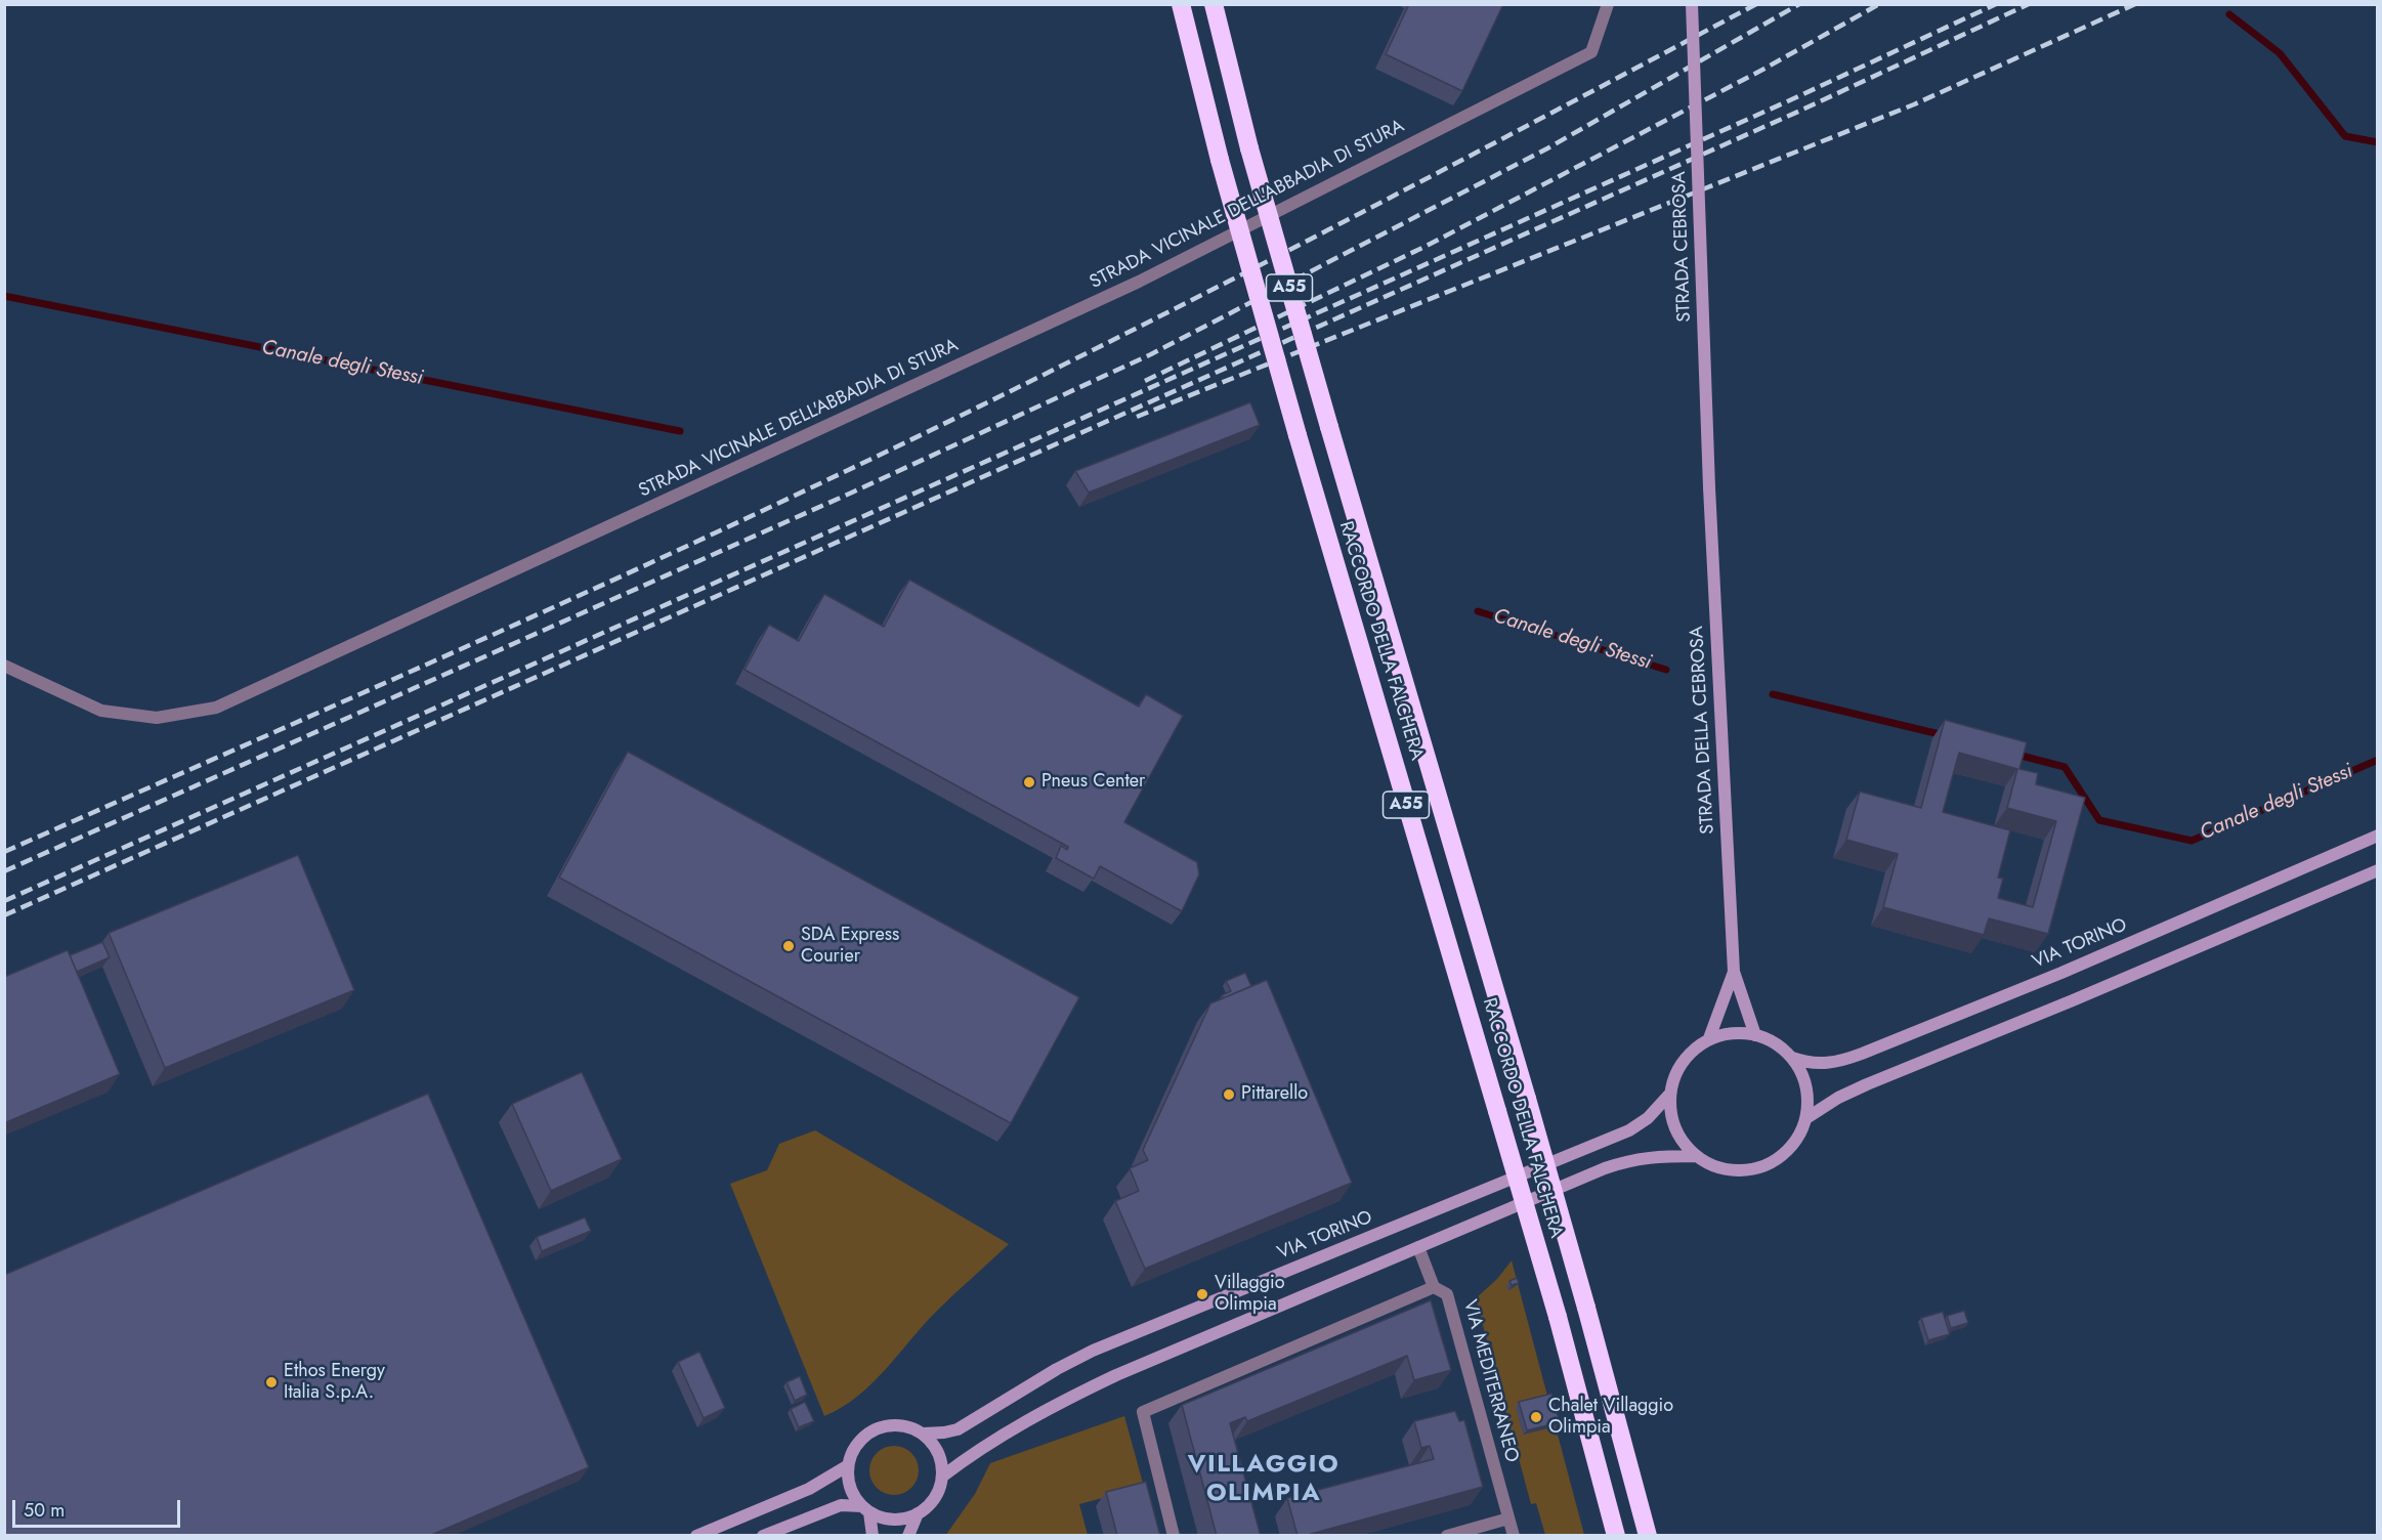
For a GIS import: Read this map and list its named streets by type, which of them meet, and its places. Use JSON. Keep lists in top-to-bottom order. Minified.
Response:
{"streets":{"highway":["A55","RACCORDO DELLA FALCHERA"],"main road":["STRADA CEBROSA","STRADA DELLA CEBROSA","VIA TORINO"],"street":["STRADA VICINALE DELL'ABBADIA DI STURA","VIA MEDITERRANEO"]},"crossings":[["STRADA CEBROSA","STRADA DELLA CEBROSA"],["A55","RACCORDO DELLA FALCHERA"],["STRADA DELLA CEBROSA","VIA TORINO"]],"districts":["VILLAGGIO OLIMPIA"],"water":["Canale degli Stessi"],"places":["Pneus Center","SDA Express Courier","Pittarello","Villaggio Olimpia","Ethos Energy Italia S.p.A.","Chalet Villaggio Olimpia"],"scale_bar":"50 m"}
